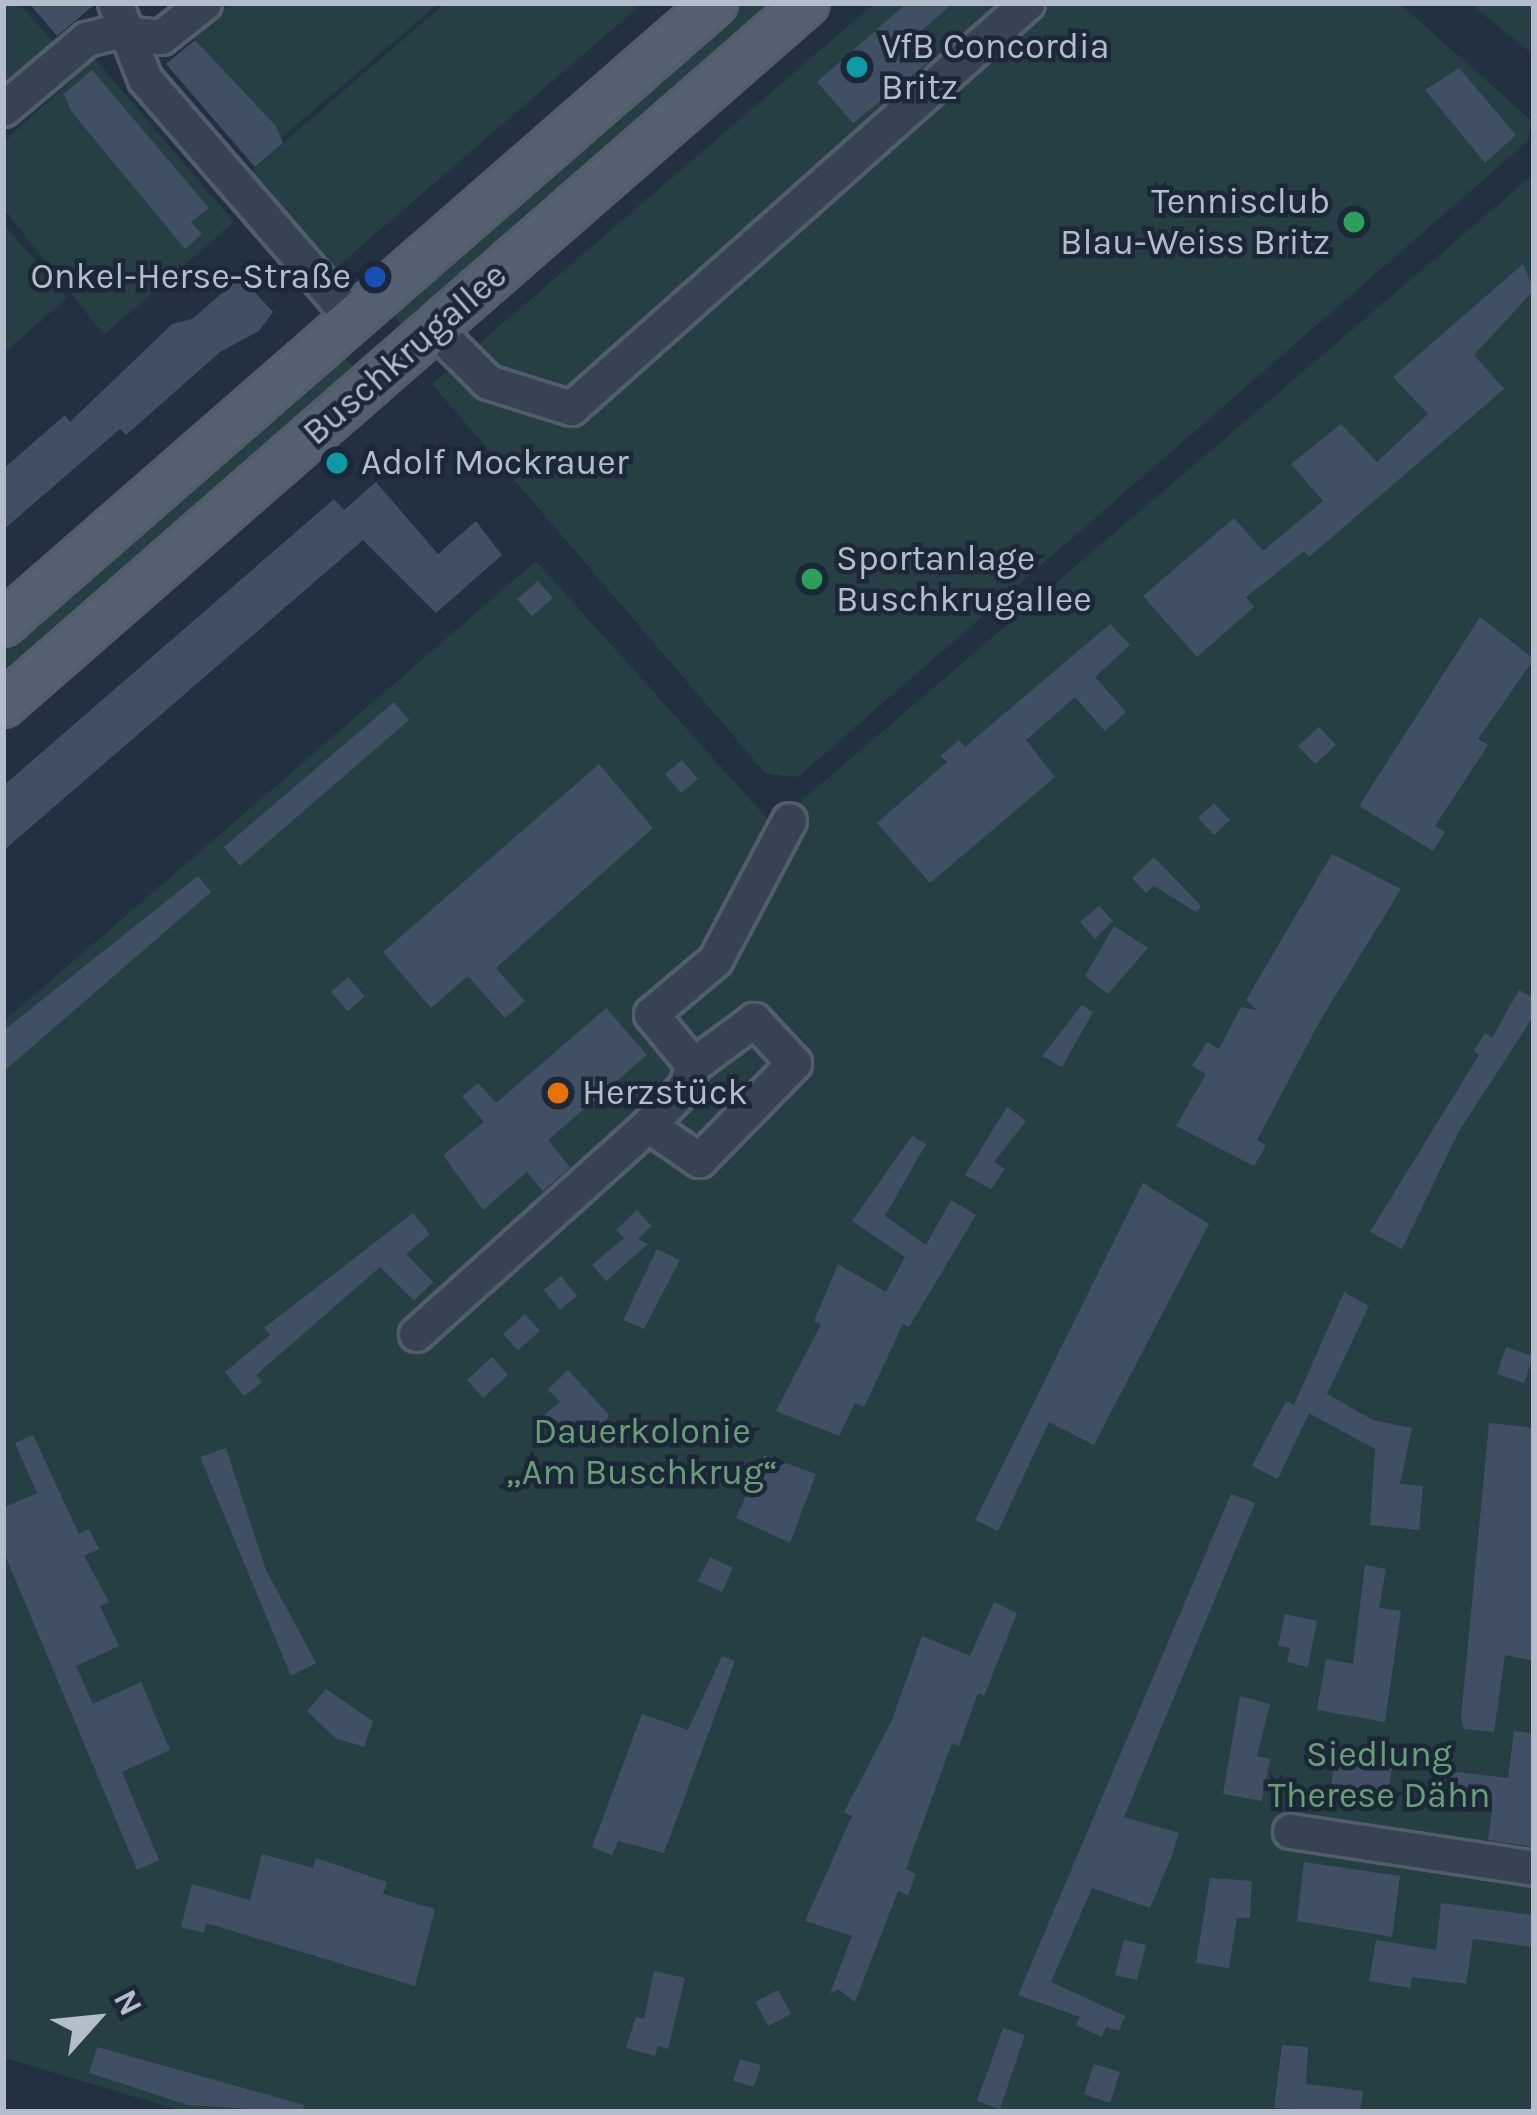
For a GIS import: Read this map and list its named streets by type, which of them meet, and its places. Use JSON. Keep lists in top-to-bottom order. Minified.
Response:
{"streets":{"main road":["Buschkrugallee"]},"parks":["Dauerkolonie „Am Buschkrug“","Siedlung Therese Dähn"],"places":["VfB Concordia Britz","Tennisclub Blau-Weiss Britz","Onkel-Herse-Straße","Adolf Mockrauer","Sportanlage Buschkrugallee","Herzstück"],"north":"top right"}
